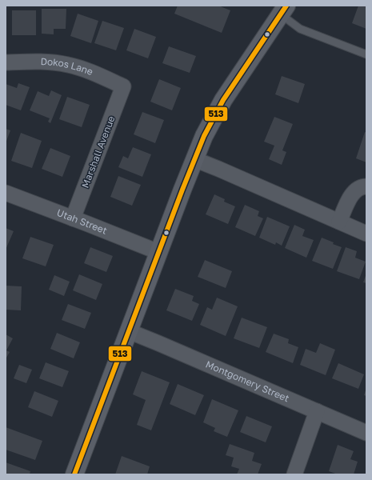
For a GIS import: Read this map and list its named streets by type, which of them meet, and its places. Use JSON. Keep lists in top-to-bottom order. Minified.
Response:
{"streets":{"street":["Dokos Lane","Marshall Avenue","Utah Street","Montgomery Street"]},"crossings":[["Dokos Lane","Marshall Avenue"],["Marshall Avenue","Utah Street"]],"lines":["transit line 513"]}
